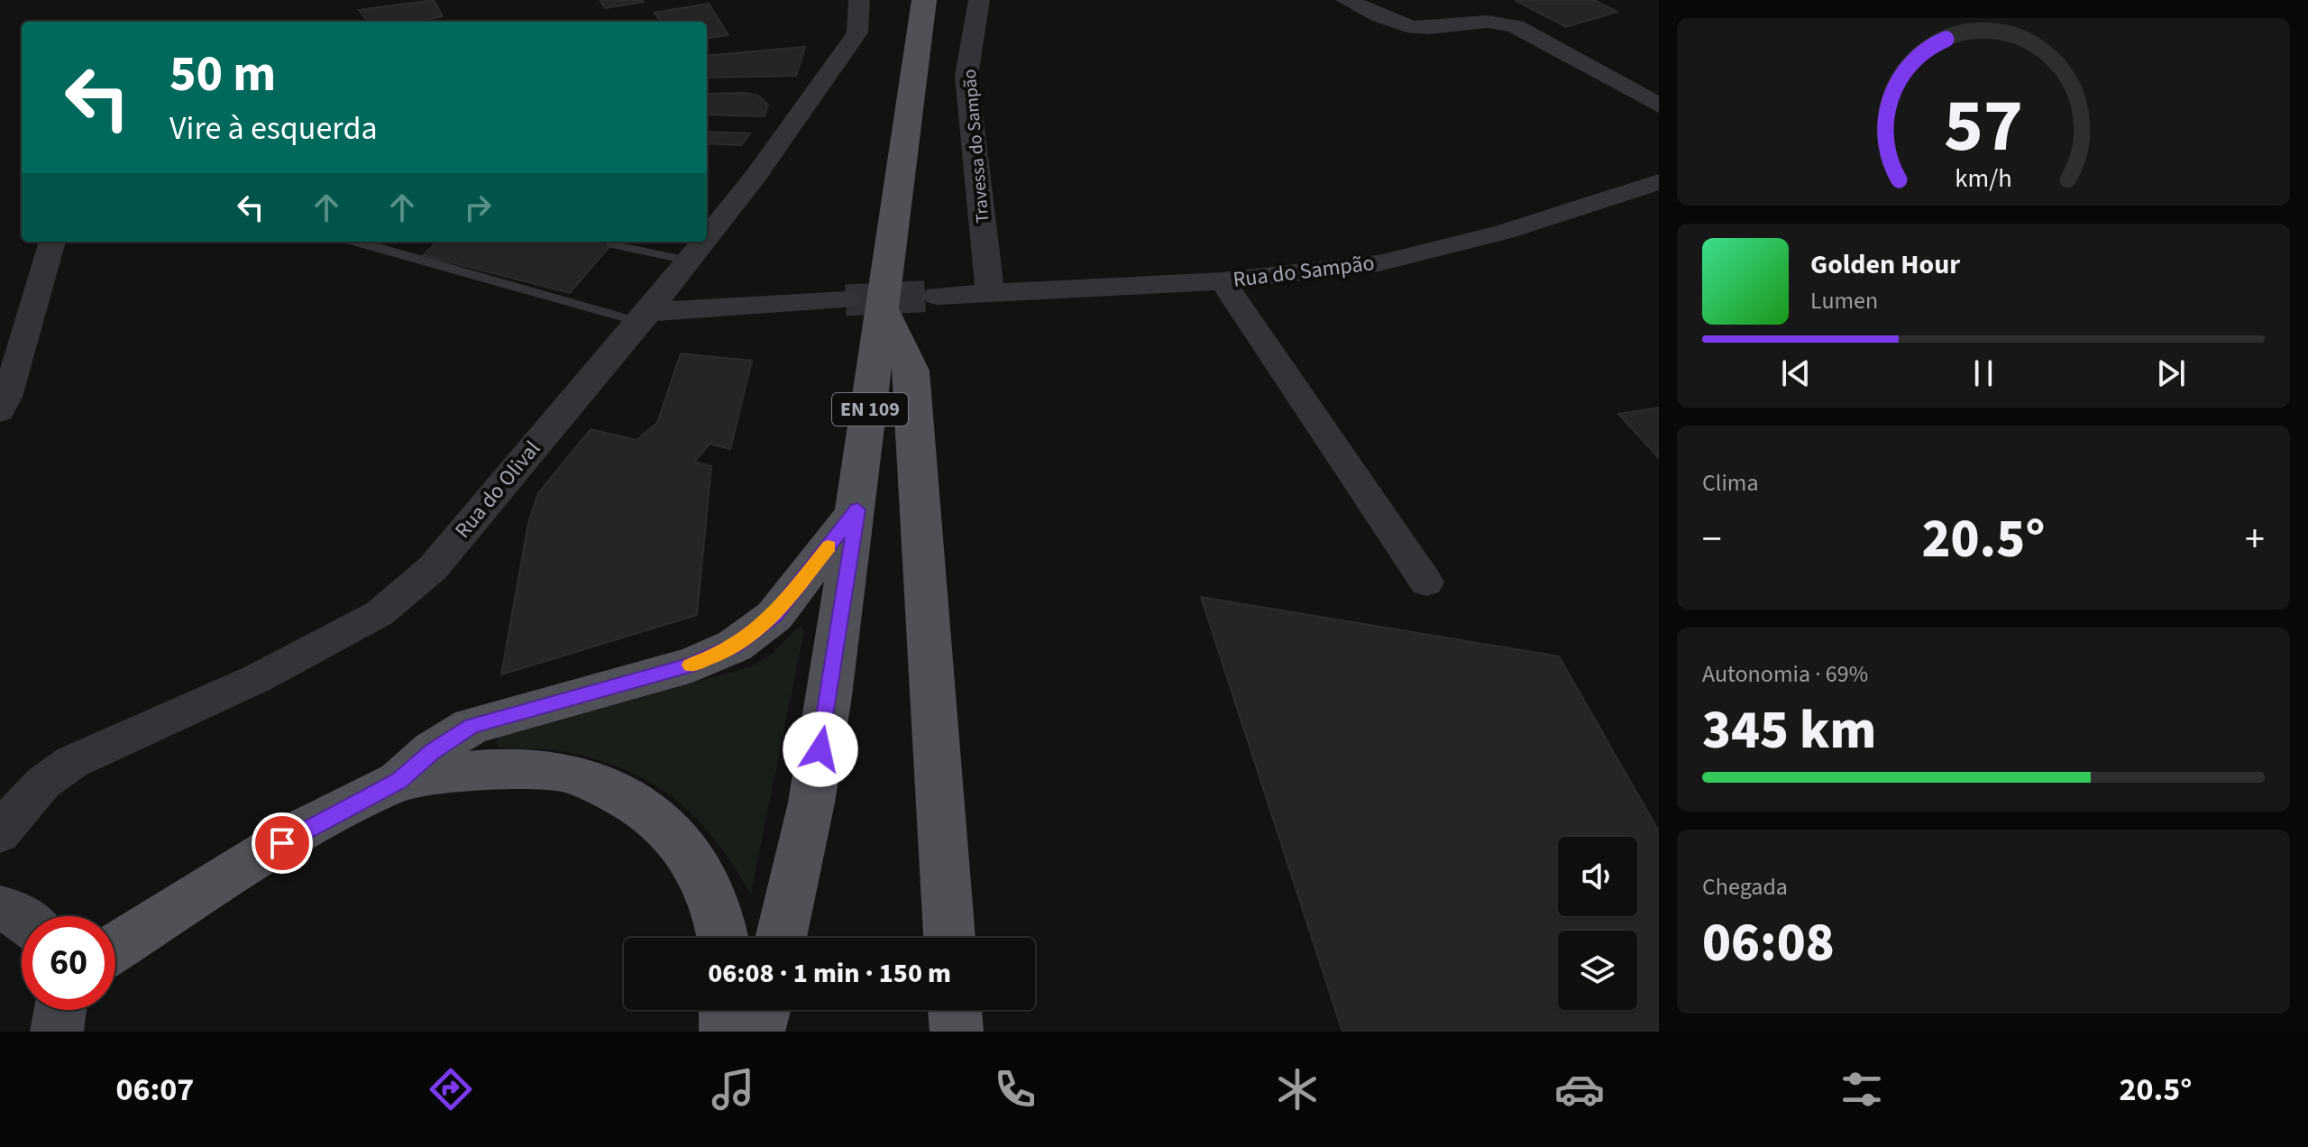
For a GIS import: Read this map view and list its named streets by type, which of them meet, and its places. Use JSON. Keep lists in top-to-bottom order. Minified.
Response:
{"streets":{"main road":["EN 109"],"street":["Travessa do Sampão","Rua do Sampão","Rua do Olival"]},"crossings":[["Travessa do Sampão","Rua do Sampão"]],"page":{"turn":["50 m","Vire à esquerda"],"song":["Golden Hour","Lumen"],"tile":["Clima",["Autonomia · 69%","345 km"],["Chegada","06:08"]],"heat":["−","20.5°","+"],"limit":"60","trip":"06:08 · 1 min · 150 m","tabs":["06:07","20.5°"],"gauge":["57","km/h"]}}
